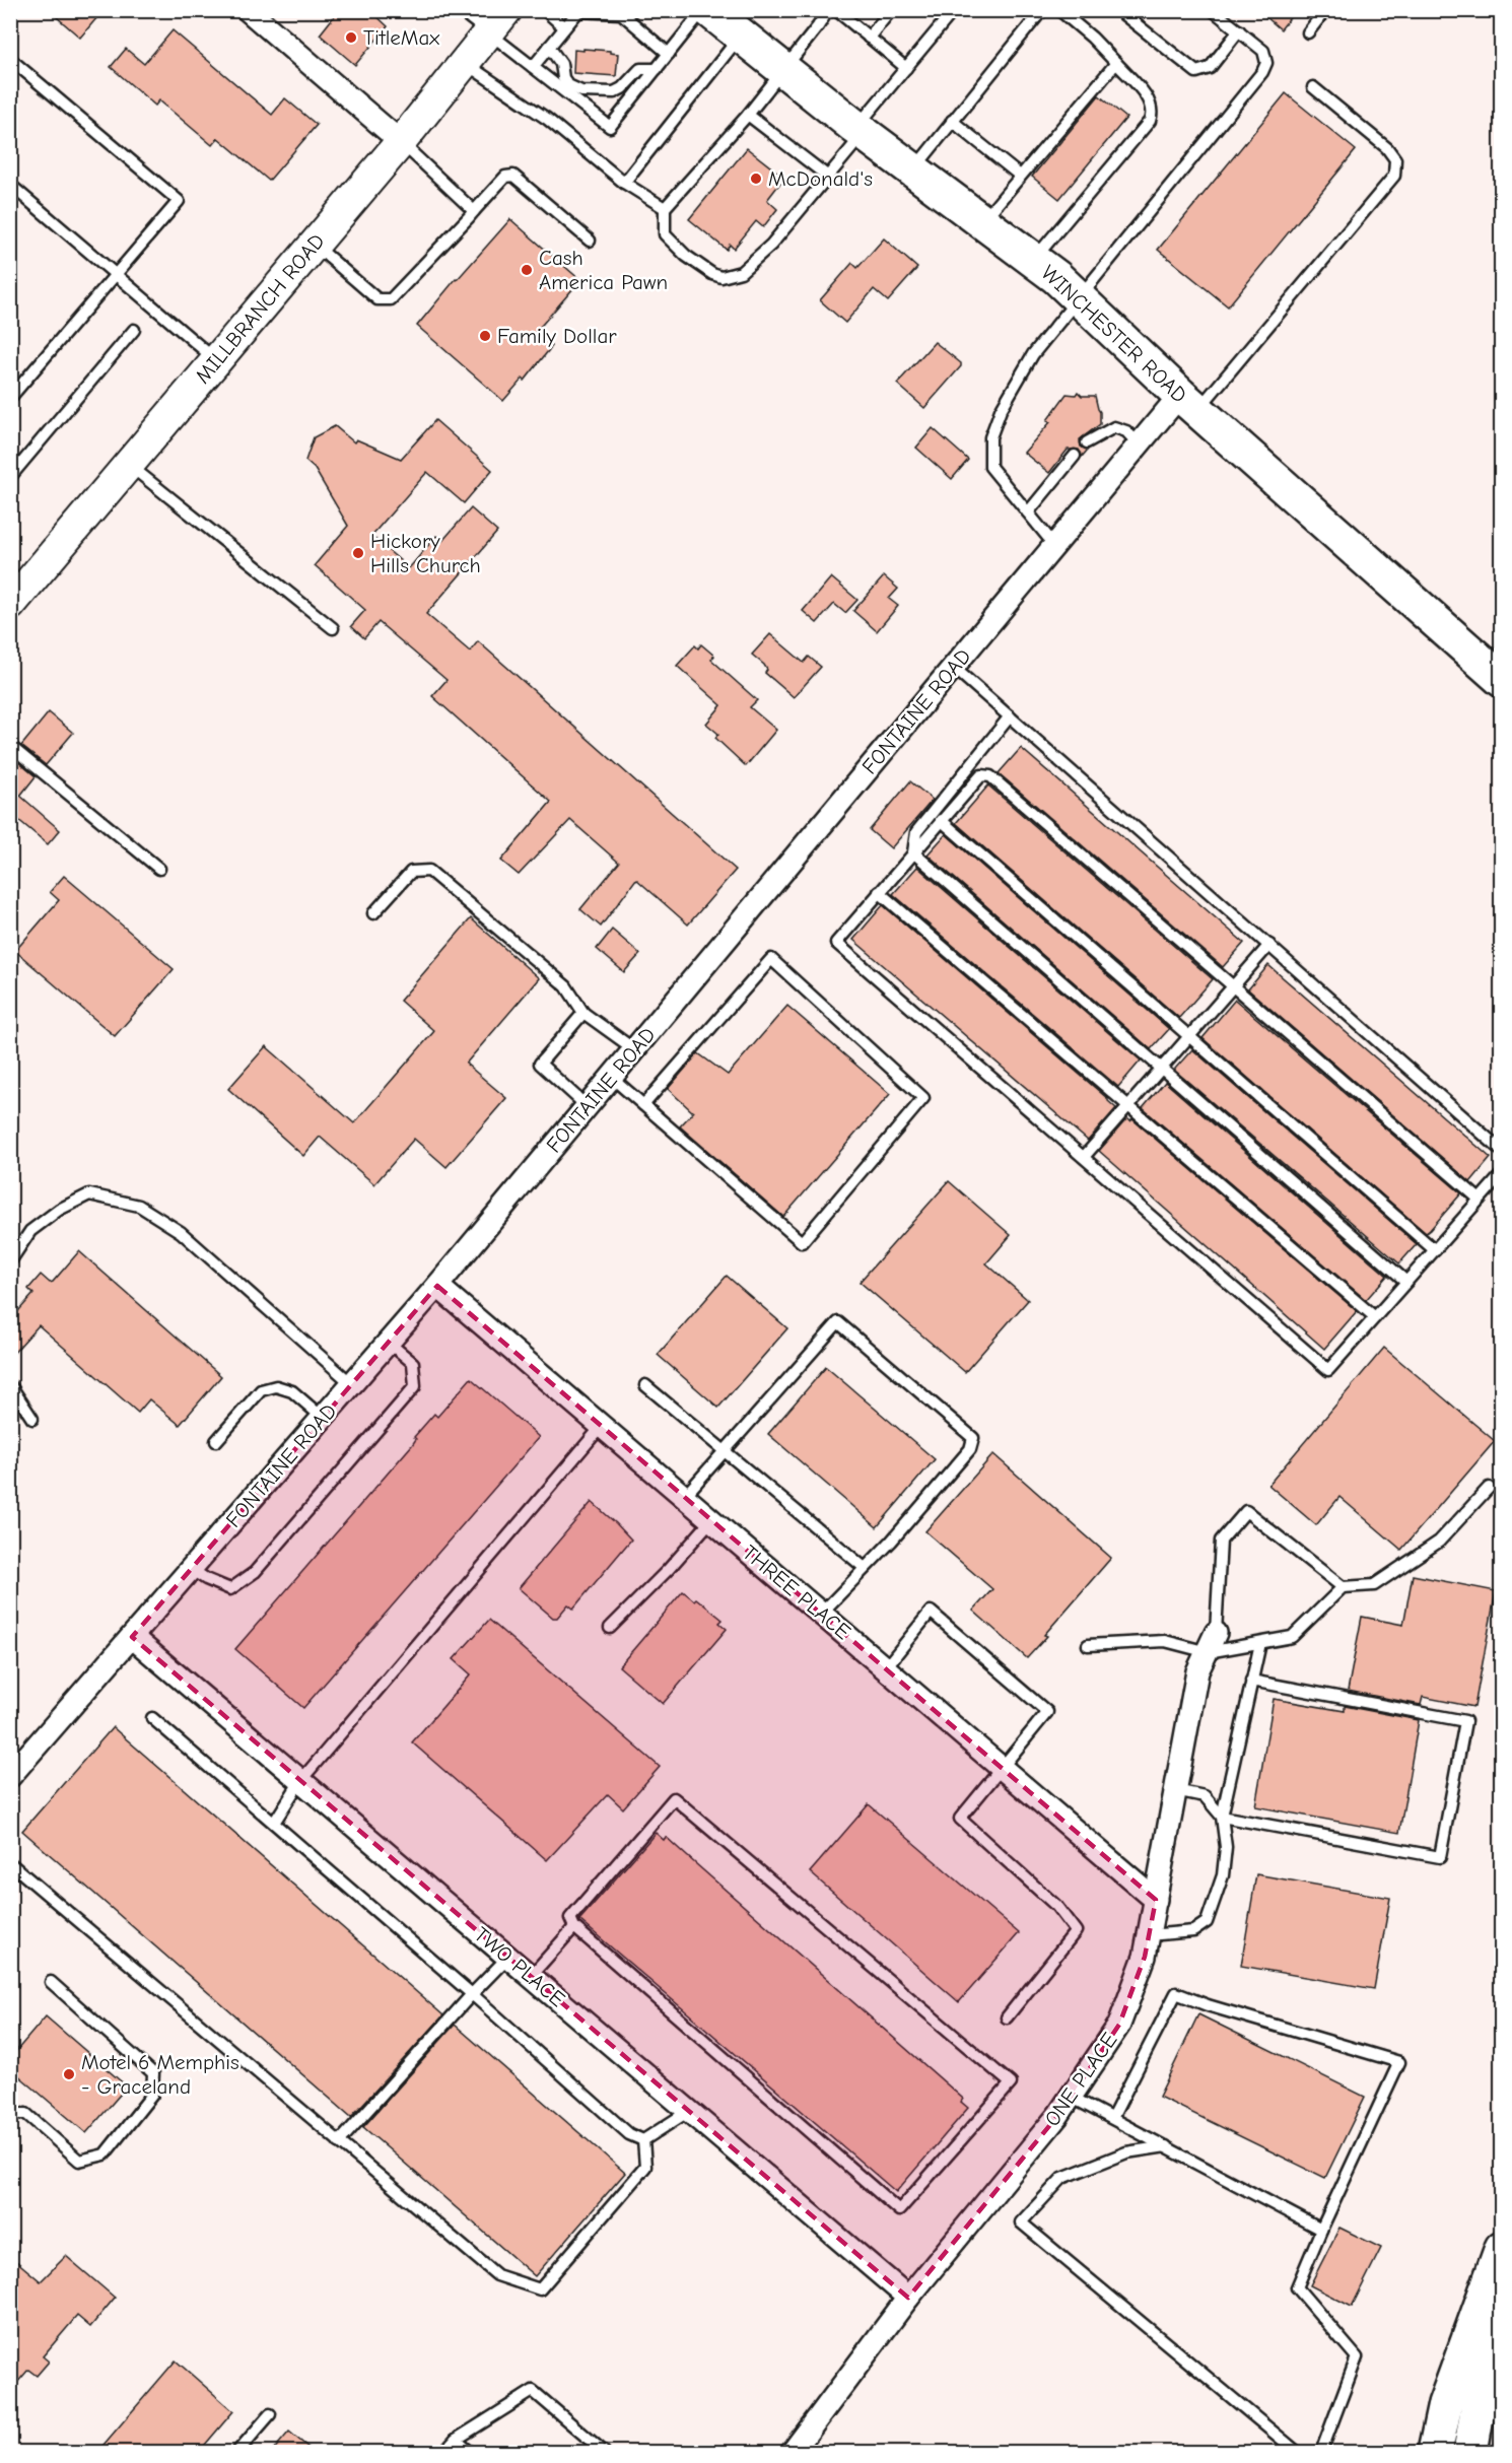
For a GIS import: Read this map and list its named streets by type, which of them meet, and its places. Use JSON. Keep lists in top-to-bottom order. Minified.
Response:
{"streets":{"main road":["MILLBRANCH ROAD","WINCHESTER ROAD"],"street":["FONTAINE ROAD","THREE PLACE","TWO PLACE","ONE PLACE"]},"crossings":[["WINCHESTER ROAD","FONTAINE ROAD"],["FONTAINE ROAD","THREE PLACE"],["FONTAINE ROAD","TWO PLACE"],["THREE PLACE","ONE PLACE"],["TWO PLACE","ONE PLACE"]],"places":["TitleMax","McDonald's","Cash America Pawn","Family Dollar","Hickory Hills Church","Motel 6 Memphis - Graceland"]}
